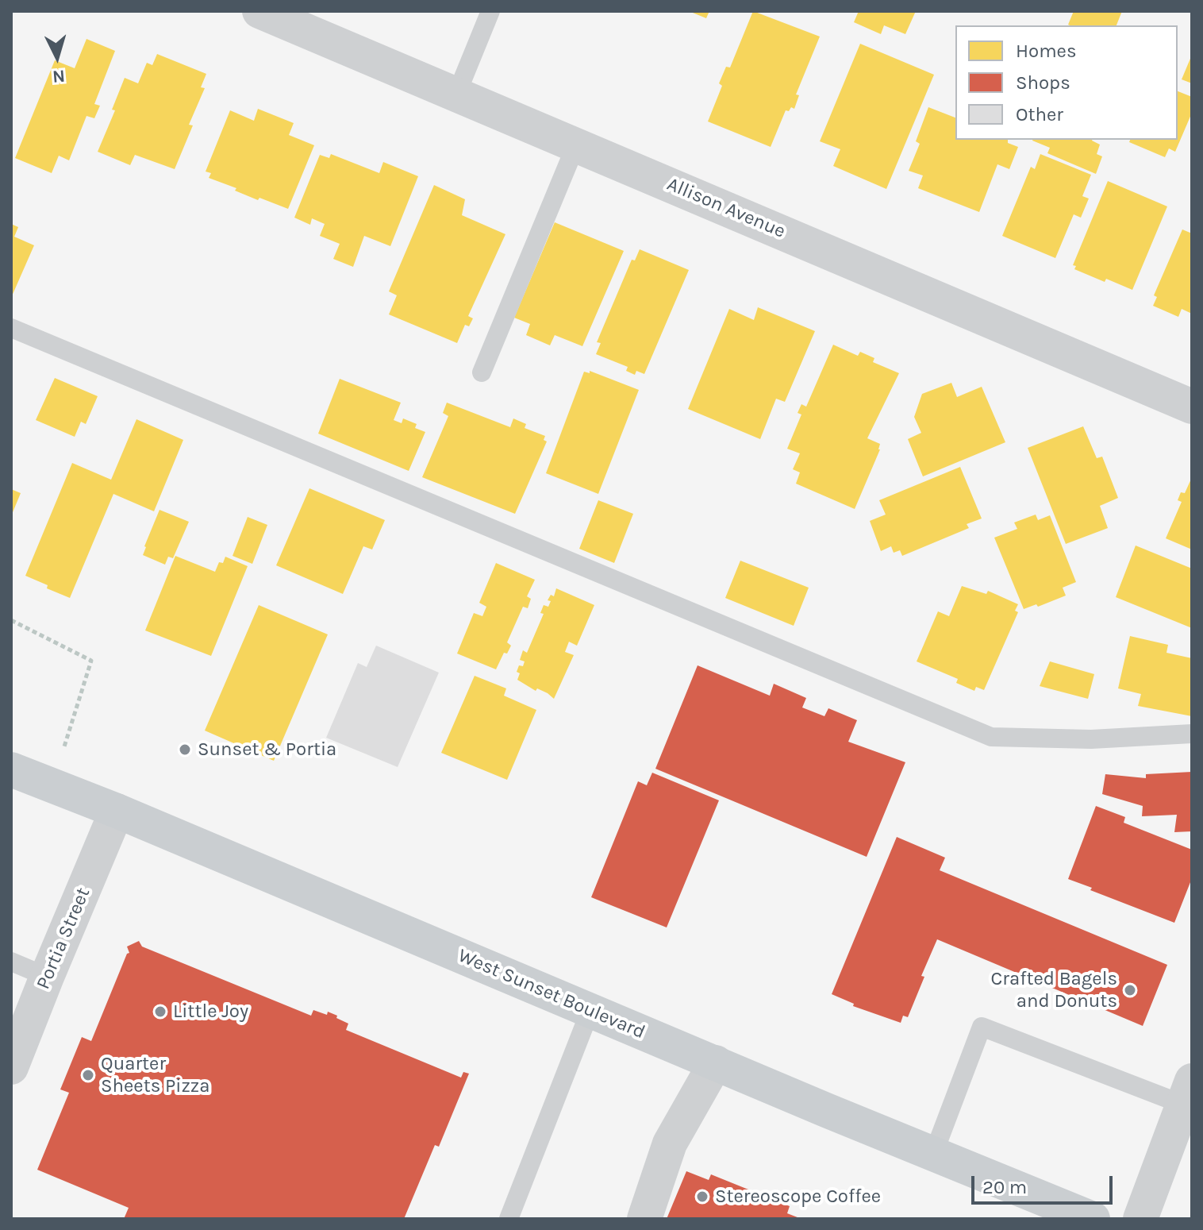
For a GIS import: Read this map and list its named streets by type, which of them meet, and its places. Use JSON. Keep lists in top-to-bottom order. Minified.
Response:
{"streets":{"main road":["West Sunset Boulevard"],"street":["Allison Avenue","Portia Street"]},"crossings":[["Portia Street","West Sunset Boulevard"]],"places":["Sunset & Portia","Crafted Bagels and Donuts","Little Joy","Quarter Sheets Pizza","Stereoscope Coffee"],"legend":["Homes","Shops","Other"],"scale_bar":"20 m","north":"bottom"}
